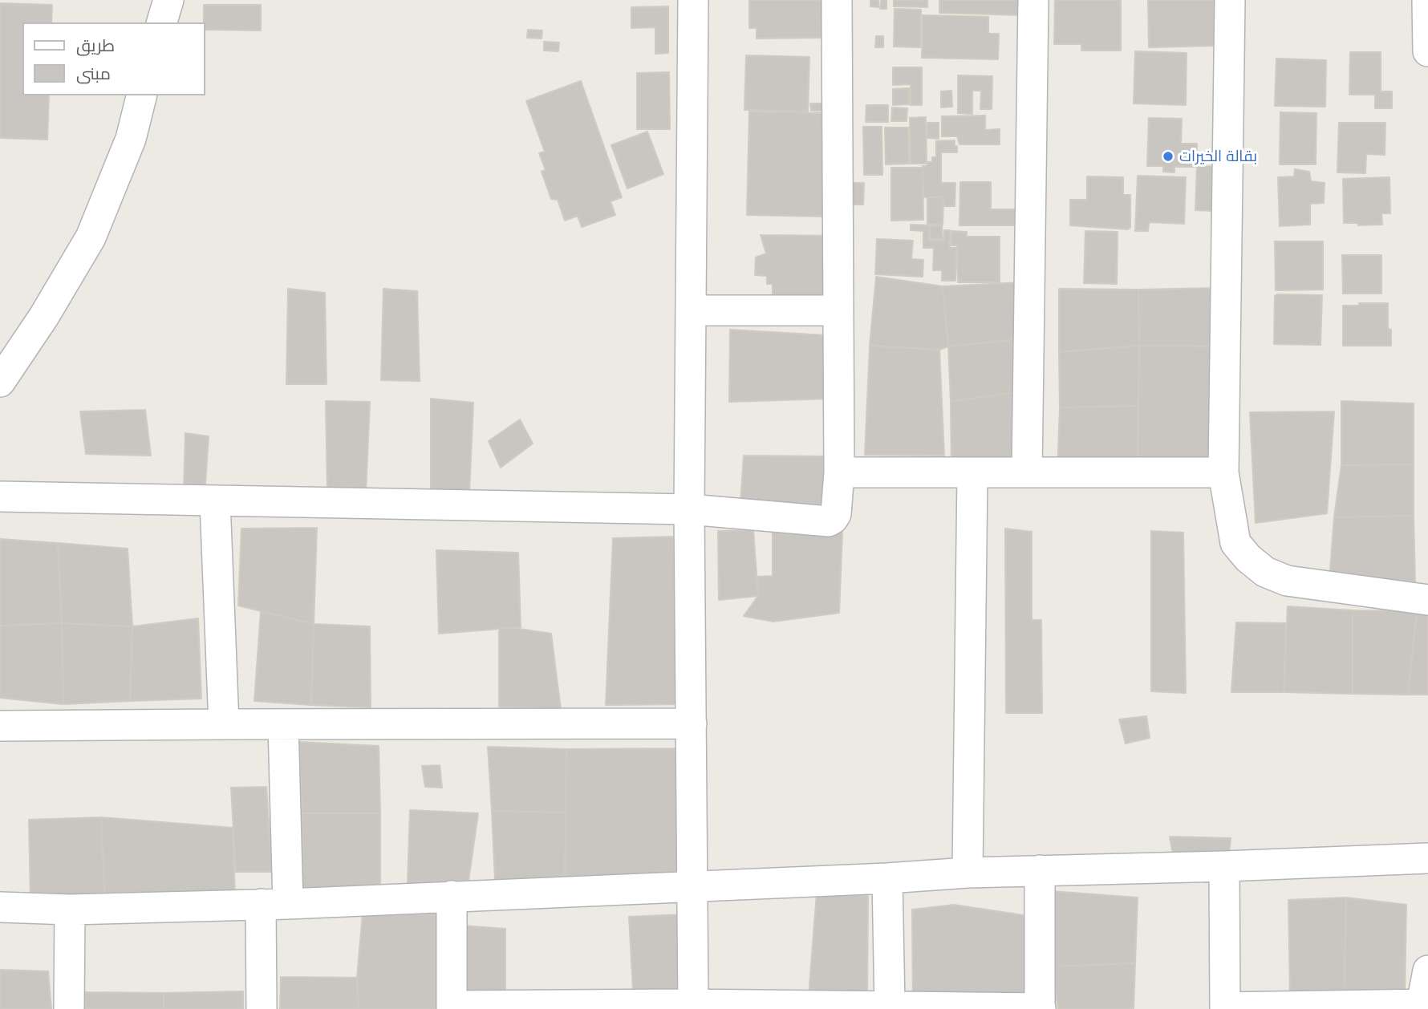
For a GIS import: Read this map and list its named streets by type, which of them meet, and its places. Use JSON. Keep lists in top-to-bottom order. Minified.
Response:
{"places":["بقالة الخيرات"],"legend":["طريق","مبنى"]}
